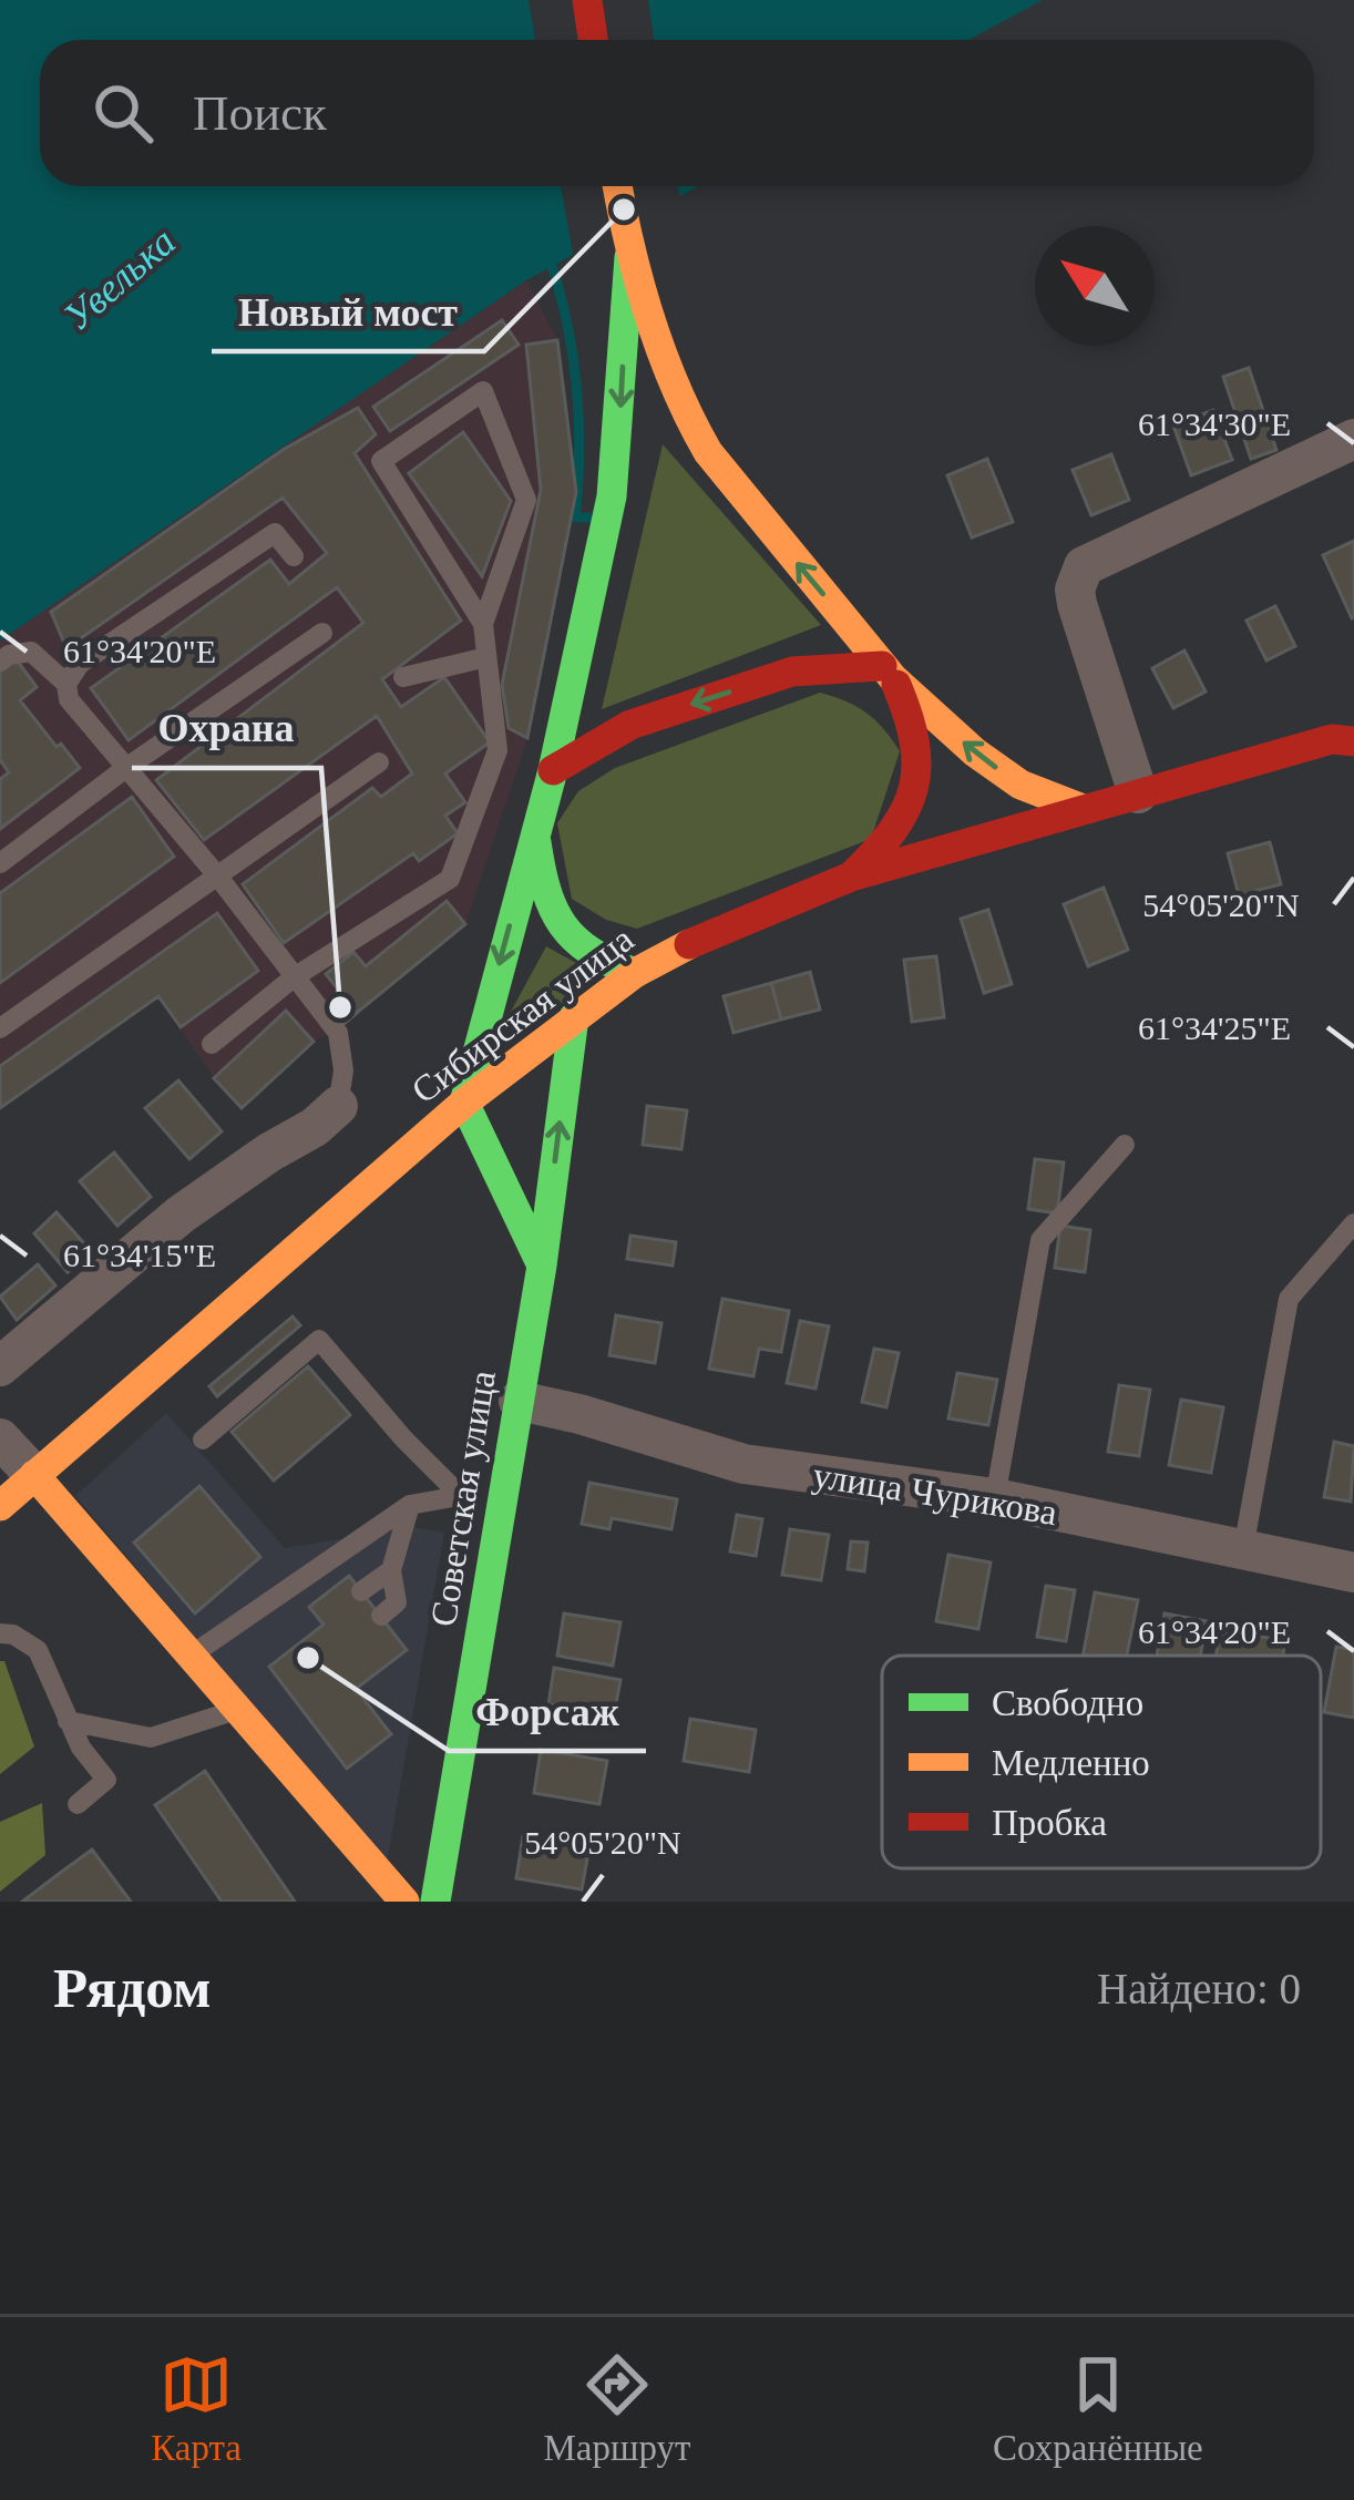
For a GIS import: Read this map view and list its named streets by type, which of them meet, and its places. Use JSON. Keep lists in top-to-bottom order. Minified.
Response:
{"streets":{"street":["Сибирская улица","улица Чурикова","Советская улица"]},"crossings":[["Сибирская улица","Советская улица"],["улица Чурикова","Советская улица"]],"water":["Увелька"],"places":["Новый мост","Охрана","Форсаж"],"legend":["Свободно","Медленно","Пробка"],"north":"top left","page":{"search":"Поиск","heading":["Рядом","Найдено: 0"],"nav":["Карта","Маршрут","Сохранённые"]},"coordinates":["61°34'30\"E","61°34'20\"E","54°05'20\"N","61°34'25\"E","61°34'15\"E"]}
